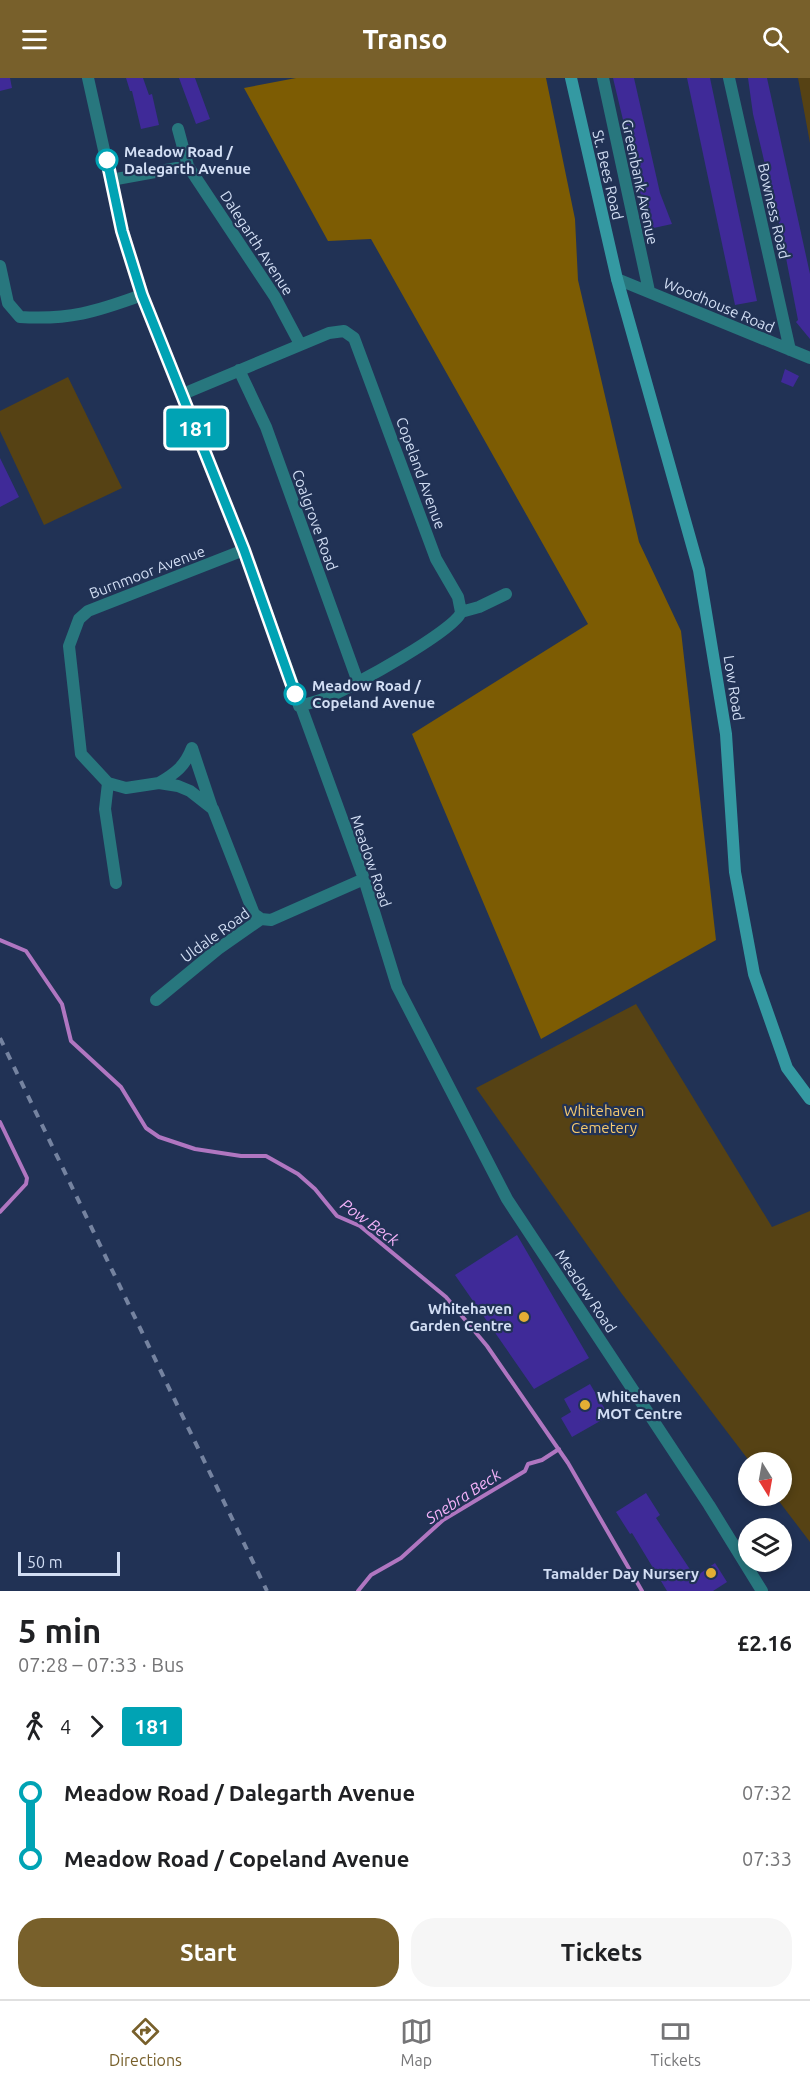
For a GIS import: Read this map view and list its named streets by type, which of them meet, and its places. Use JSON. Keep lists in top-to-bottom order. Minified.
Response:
{"streets":{"main road":["St. Bees Road","Low Road"],"street":["Greenbank Avenue","Bowness Road","Dalegarth Avenue","Woodhouse Road","Copeland Avenue","Coalgrove Road","Burnmoor Avenue","Meadow Road","Uldale Road"]},"crossings":[["St. Bees Road","Woodhouse Road"],["St. Bees Road","Low Road"],["Greenbank Avenue","Woodhouse Road"],["Bowness Road","Woodhouse Road"],["Dalegarth Avenue","Copeland Avenue"],["Woodhouse Road","Low Road"],["Copeland Avenue","Coalgrove Road"],["Copeland Avenue","Meadow Road"],["Burnmoor Avenue","Meadow Road"],["Meadow Road","Uldale Road"]],"water":["Pow Beck","Snebra Beck"],"parks":["Whitehaven Cemetery"],"places":["Meadow Road / Dalegarth Avenue","Meadow Road / Copeland Avenue","Whitehaven Garden Centre","Whitehaven MOT Centre","Tamalder Day Nursery"],"lines":["bus line 181"],"scale_bar":"50 m","north":"bottom","page":{"header":"Transo","on_map":"181","scale":"50 m","heading":["5 min","07:28 – 07:33 · Bus","£2.16"],"legs":["4","181"],"list":[{"name":"Meadow Road / Dalegarth Avenue","value":"07:32"},{"name":"Meadow Road / Copeland Avenue","value":"07:33"}],"buttons":["Start","Tickets"],"tabs":["Directions","Map","Tickets"]}}
